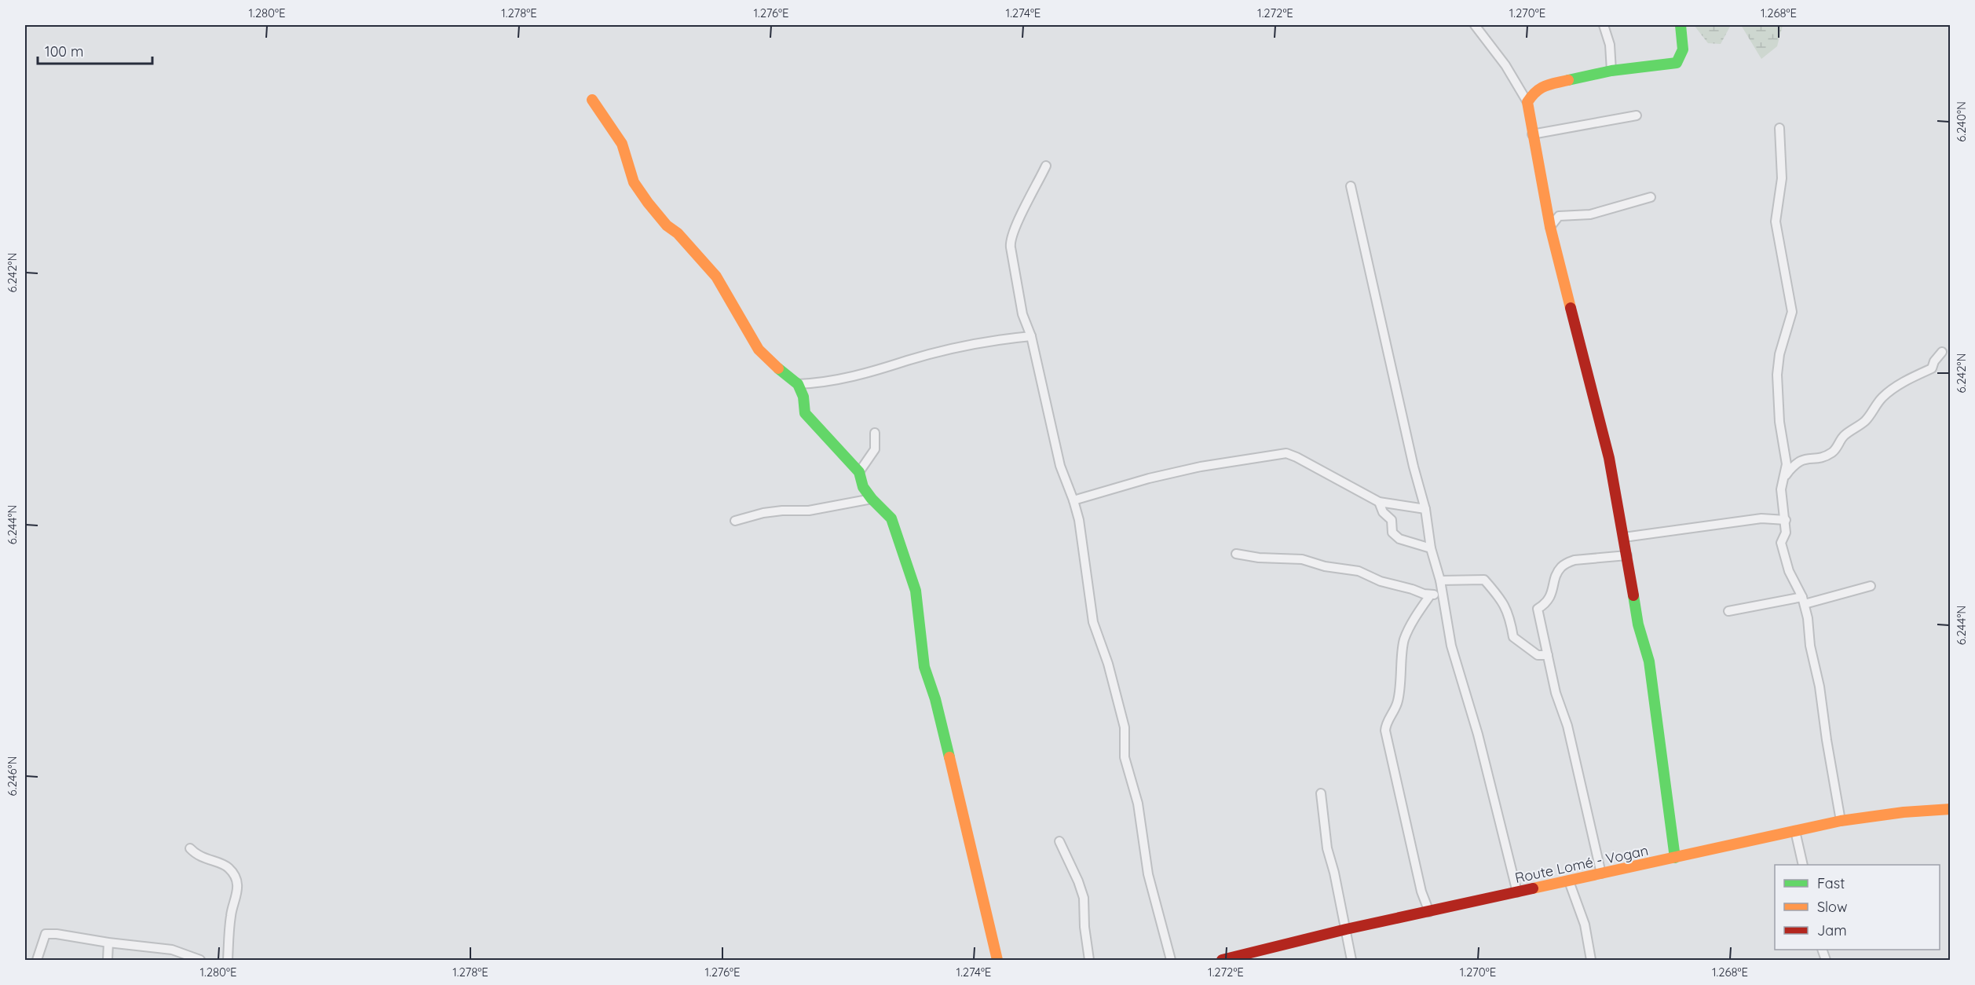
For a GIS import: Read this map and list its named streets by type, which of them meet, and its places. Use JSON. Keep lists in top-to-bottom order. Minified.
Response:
{"streets":{"street":["Route Lomé - Vogan"]},"legend":["Fast","Slow","Jam"],"scale_bar":"100 m","coordinates":["1.280°E","1.278°E","1.276°E","1.274°E","1.272°E","1.270°E","1.268°E","6.240°N","6.242°N","6.244°N","6.246°N"]}
